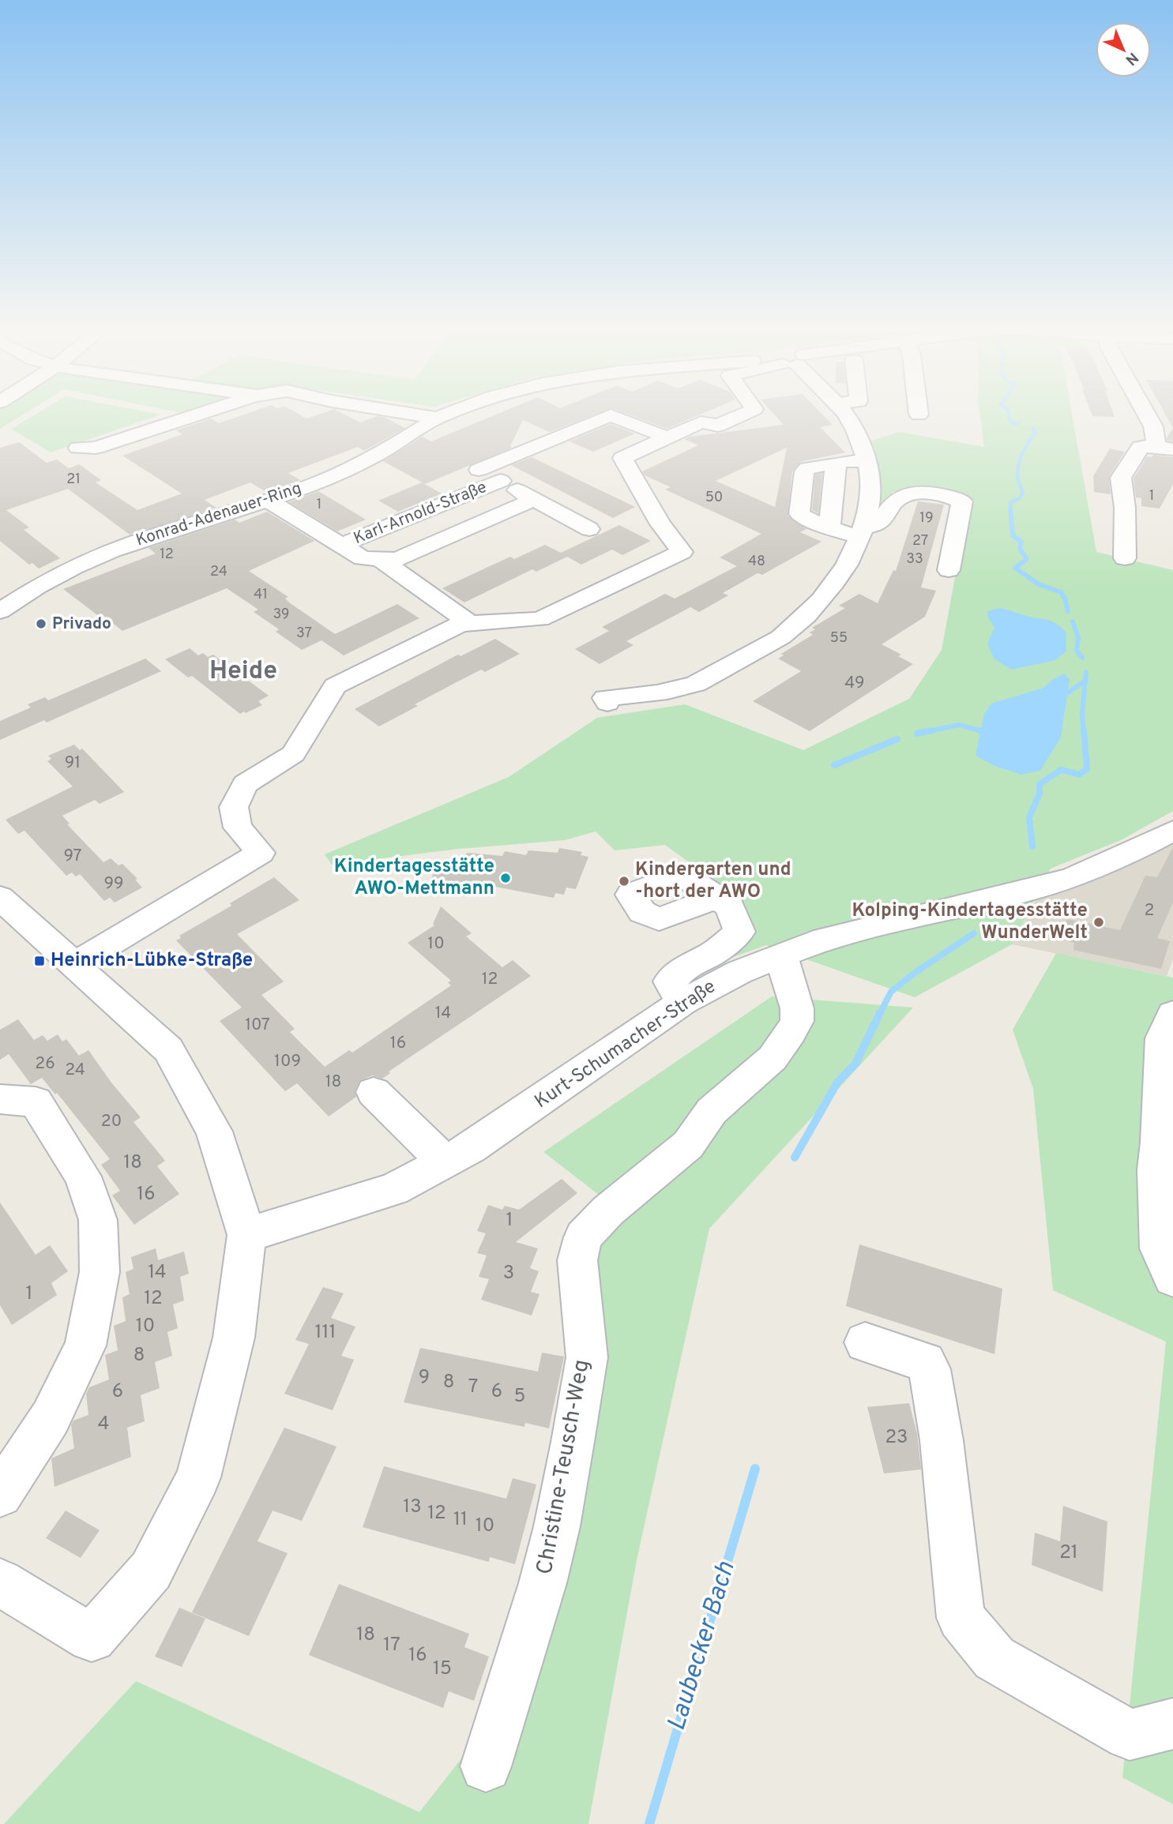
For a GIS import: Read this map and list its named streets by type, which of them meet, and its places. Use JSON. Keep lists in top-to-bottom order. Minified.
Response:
{"streets":{"street":["Karl-Arnold-Straße","Konrad-Adenauer-Ring","Kurt-Schumacher-Straße","Christine-Teusch-Weg"]},"crossings":[["Karl-Arnold-Straße","Konrad-Adenauer-Ring"],["Kurt-Schumacher-Straße","Christine-Teusch-Weg"]],"districts":["Heide"],"water":["Laubecker Bach"],"places":{"other":["Privado","Kindertagesstätte AWO-Mettmann","Kindergarten und -hort der AWO","Kolping-Kindertagesstätte WunderWelt"],"transit":["Heinrich-Lübke-Straße"]},"house_numbers":["21","1","50","1","19","27","12","33","48","24","41","39","37","55","49","91","97","99","2","10","12","14","107","16","109","26","24","18","20","18","16","1","14","3","1","12","10","111","8","9","8","7","6","6","5","4","23","13","12","11","10","21","18","17","16","15"],"north":"bottom right"}
